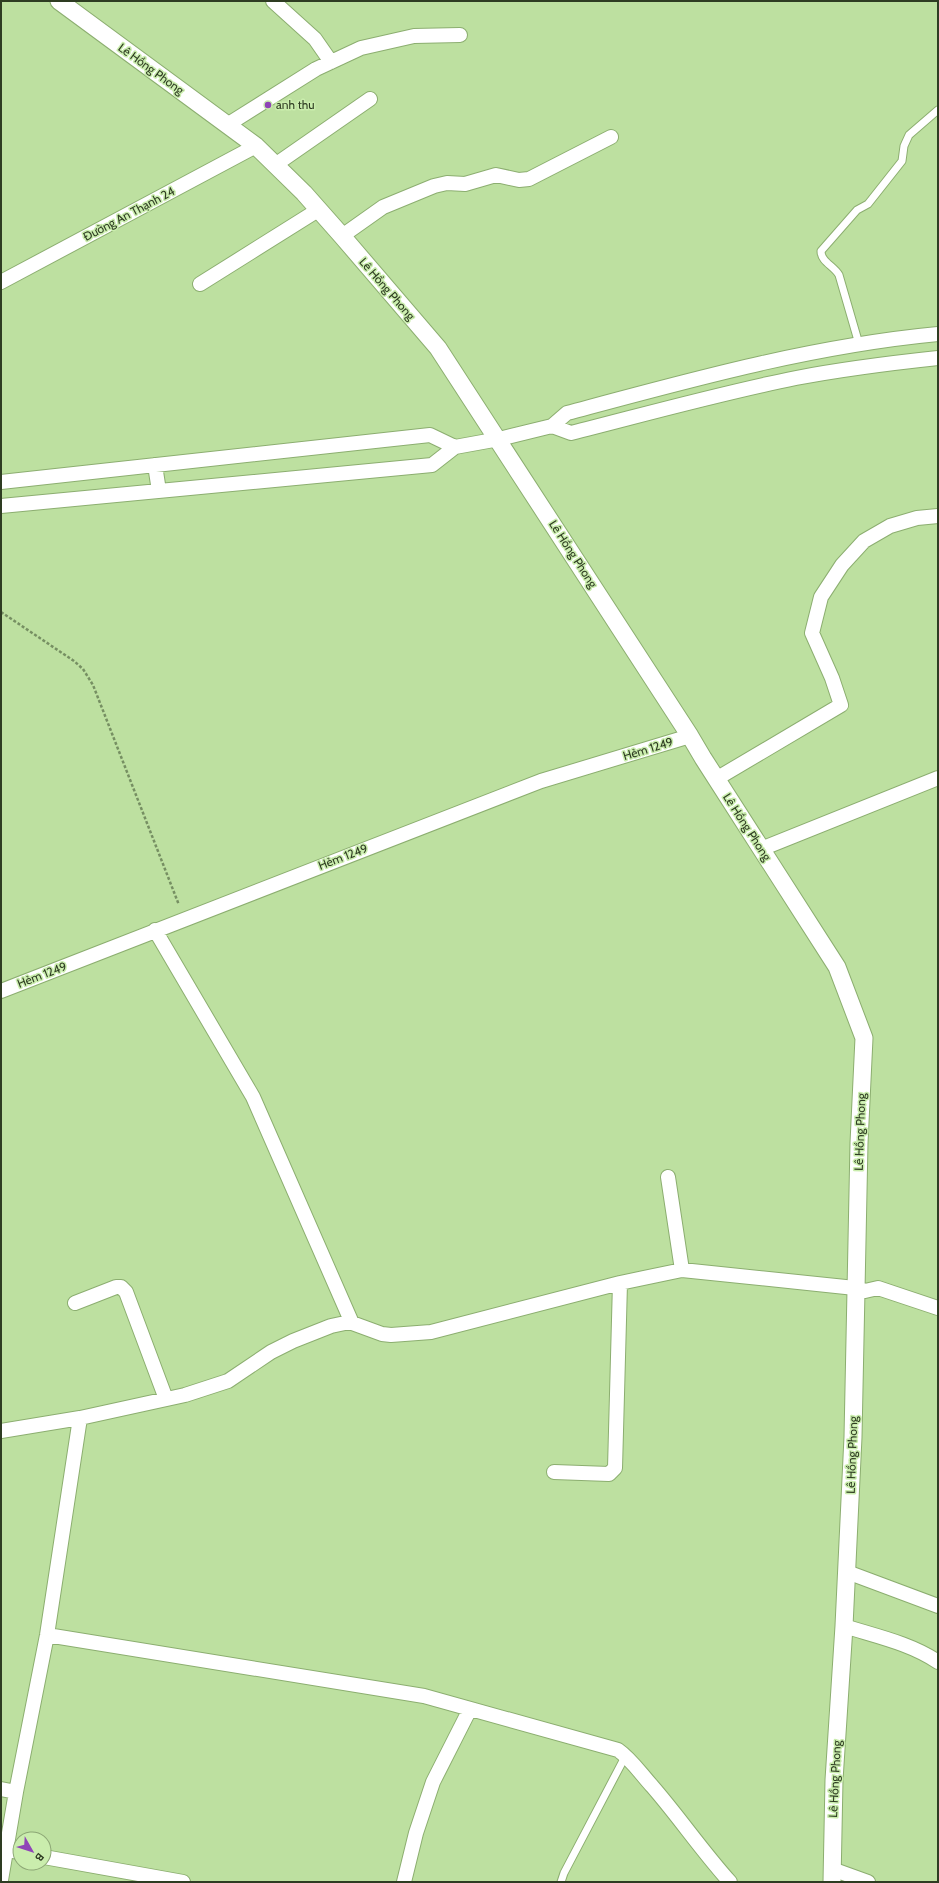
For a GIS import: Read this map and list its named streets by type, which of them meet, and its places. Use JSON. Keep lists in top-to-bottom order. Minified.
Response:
{"streets":{"street":["Lê Hồng Phong","Đường An Thạnh 24","Hẻm 1249"]},"crossings":[["Lê Hồng Phong","Đường An Thạnh 24"],["Lê Hồng Phong","Hẻm 1249"]],"places":["anh thu"],"north":"bottom right"}
